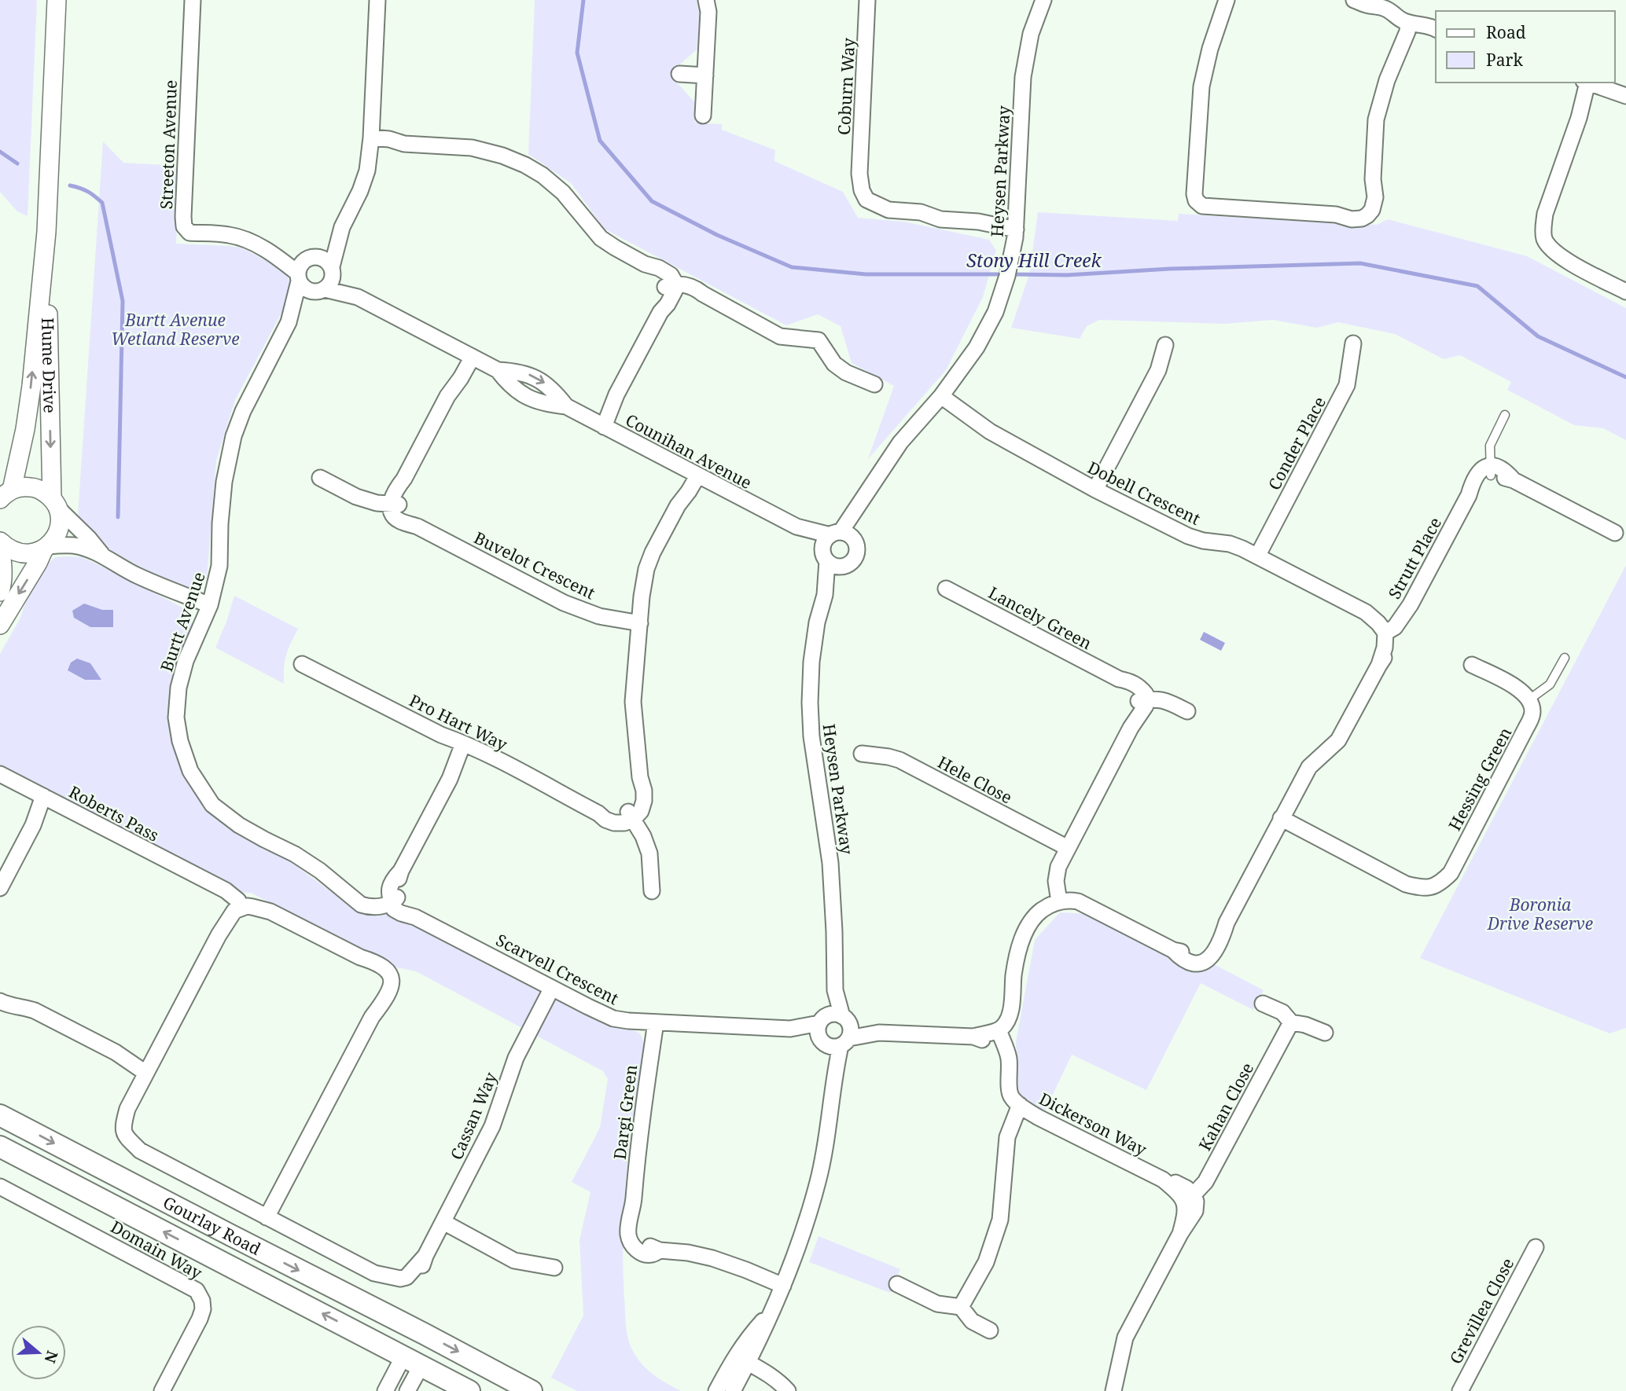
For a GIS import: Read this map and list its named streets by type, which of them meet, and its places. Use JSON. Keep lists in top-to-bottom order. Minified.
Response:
{"streets":{"main road":["Gourlay Road"],"street":["Coburn Way","Streeton Avenue","Heysen Parkway","Hume Drive","Conder Place","Counihan Avenue","Dobell Crescent","Strutt Place","Buvelot Crescent","Lancely Green","Burtt Avenue","Pro Hart Way","Hessing Green","Hele Close","Roberts Pass","Scarvell Crescent","Kahan Close","Dargi Green","Cassan Way","Dickerson Way","Domain Way","Grevillea Close"]},"crossings":[["Coburn Way","Heysen Parkway"],["Streeton Avenue","Counihan Avenue"],["Streeton Avenue","Burtt Avenue"],["Heysen Parkway","Counihan Avenue"],["Heysen Parkway","Dobell Crescent"],["Heysen Parkway","Scarvell Crescent"],["Heysen Parkway","Dargi Green"],["Conder Place","Dobell Crescent"],["Counihan Avenue","Burtt Avenue"],["Dobell Crescent","Strutt Place"],["Burtt Avenue","Scarvell Crescent"],["Roberts Pass","Cassan Way"],["Scarvell Crescent","Dargi Green"],["Scarvell Crescent","Cassan Way"],["Kahan Close","Dickerson Way"]],"water":["Stony Hill Creek"],"parks":["Burtt Avenue Wetland Reserve","Boronia Drive Reserve"],"legend":["Road","Park"],"north":"right"}
